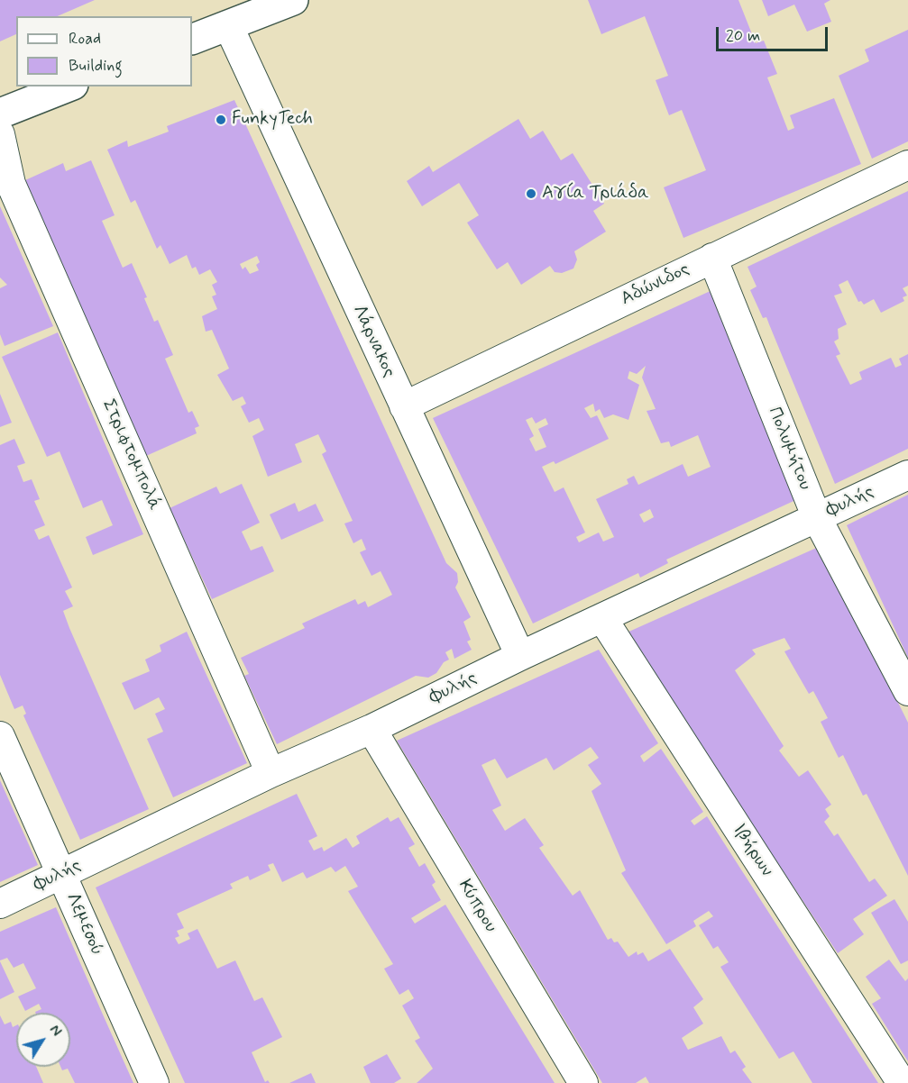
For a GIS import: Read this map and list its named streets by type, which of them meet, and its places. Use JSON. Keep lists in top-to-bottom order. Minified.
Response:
{"streets":{"street":["Αδώνιδος","Λάρνακος","Πολυμήτου","Στριφτομπολά","Φυλής","Ιβήρων","Κύπρου","Λεμεσού"]},"crossings":[["Αδώνιδος","Λάρνακος"],["Αδώνιδος","Πολυμήτου"],["Λάρνακος","Φυλής"],["Πολυμήτου","Φυλής"],["Στριφτομπολά","Φυλής"],["Φυλής","Ιβήρων"],["Φυλής","Κύπρου"],["Φυλής","Λεμεσού"]],"places":["FunkyTech","Αγία Τριάδα"],"legend":["Road","Building"],"scale_bar":"20 m","north":"top right"}
